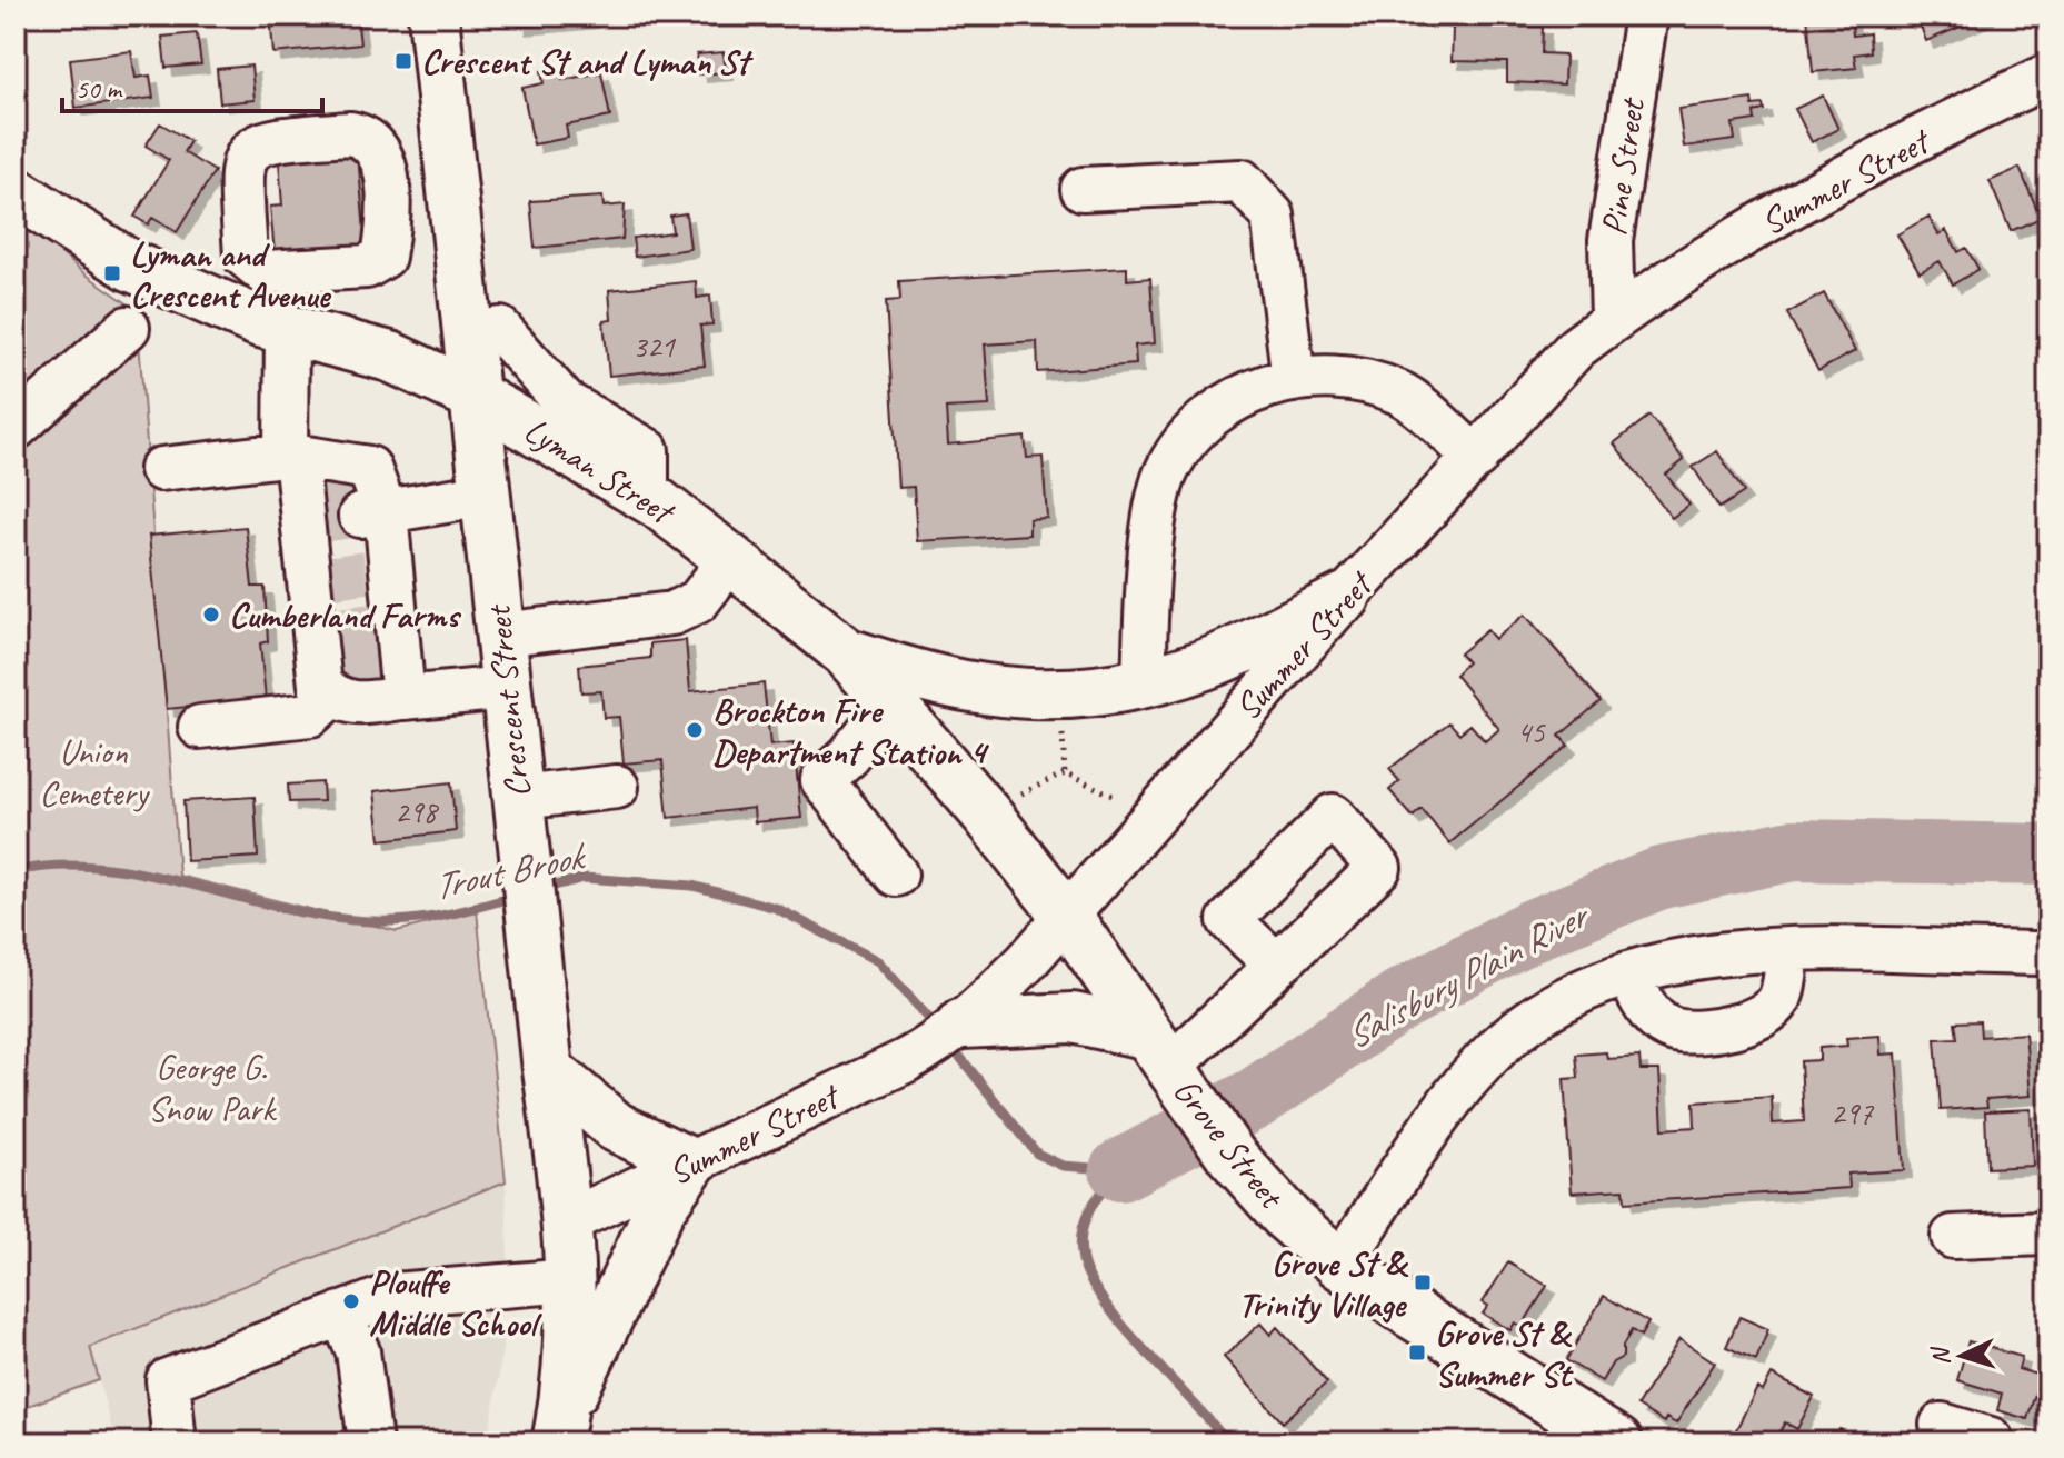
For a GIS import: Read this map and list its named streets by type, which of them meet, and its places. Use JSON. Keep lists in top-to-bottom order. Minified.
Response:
{"streets":{"main road":["Lyman Street","Crescent Street","Grove Street"],"street":["Pine Street","Summer Street"]},"crossings":[["Pine Street","Summer Street"],["Summer Street","Lyman Street"],["Summer Street","Crescent Street"],["Summer Street","Grove Street"],["Lyman Street","Crescent Street"],["Lyman Street","Grove Street"]],"water":["Trout Brook","Salisbury Plain River"],"parks":["Union Cemetery","George G. Snow Park"],"places":{"transit":["Crescent St and Lyman St","Lyman and Crescent Avenue","Grove St & Trinity Village","Grove St & Summer St"],"other":["Cumberland Farms","Brockton Fire Department Station 4","Plouffe Middle School"]},"house_numbers":["321","45","298","297"],"scale_bar":"50 m","north":"left"}
